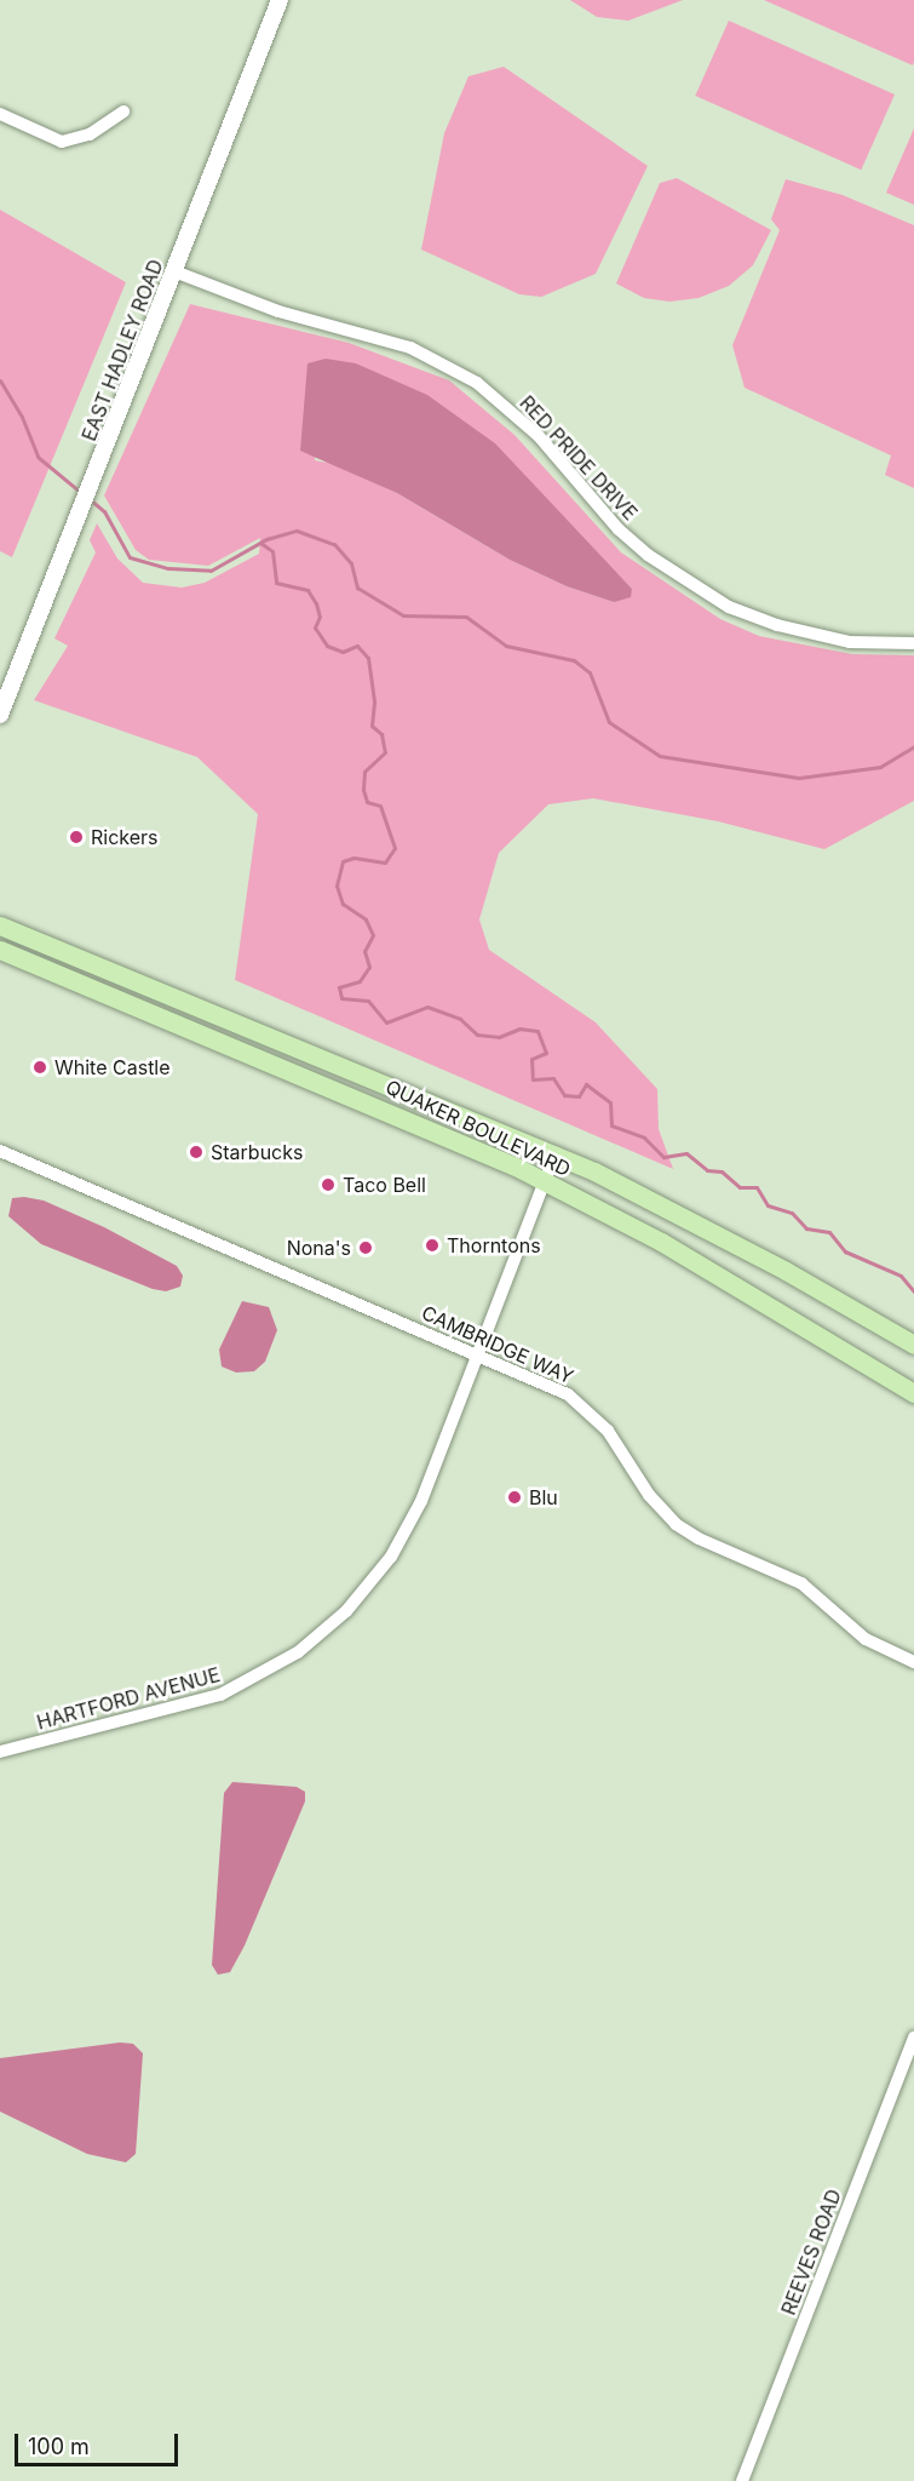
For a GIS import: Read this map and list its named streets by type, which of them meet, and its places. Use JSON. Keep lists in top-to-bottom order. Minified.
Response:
{"streets":{"main road":["QUAKER BOULEVARD"],"street":["EAST HADLEY ROAD","RED PRIDE DRIVE","CAMBRIDGE WAY","HARTFORD AVENUE","REEVES ROAD"]},"crossings":[["EAST HADLEY ROAD","RED PRIDE DRIVE"],["QUAKER BOULEVARD","HARTFORD AVENUE"],["CAMBRIDGE WAY","HARTFORD AVENUE"]],"places":["Rickers","White Castle","Starbucks","Taco Bell","Thorntons","Nona's","Blu"],"scale_bar":"100 m"}
